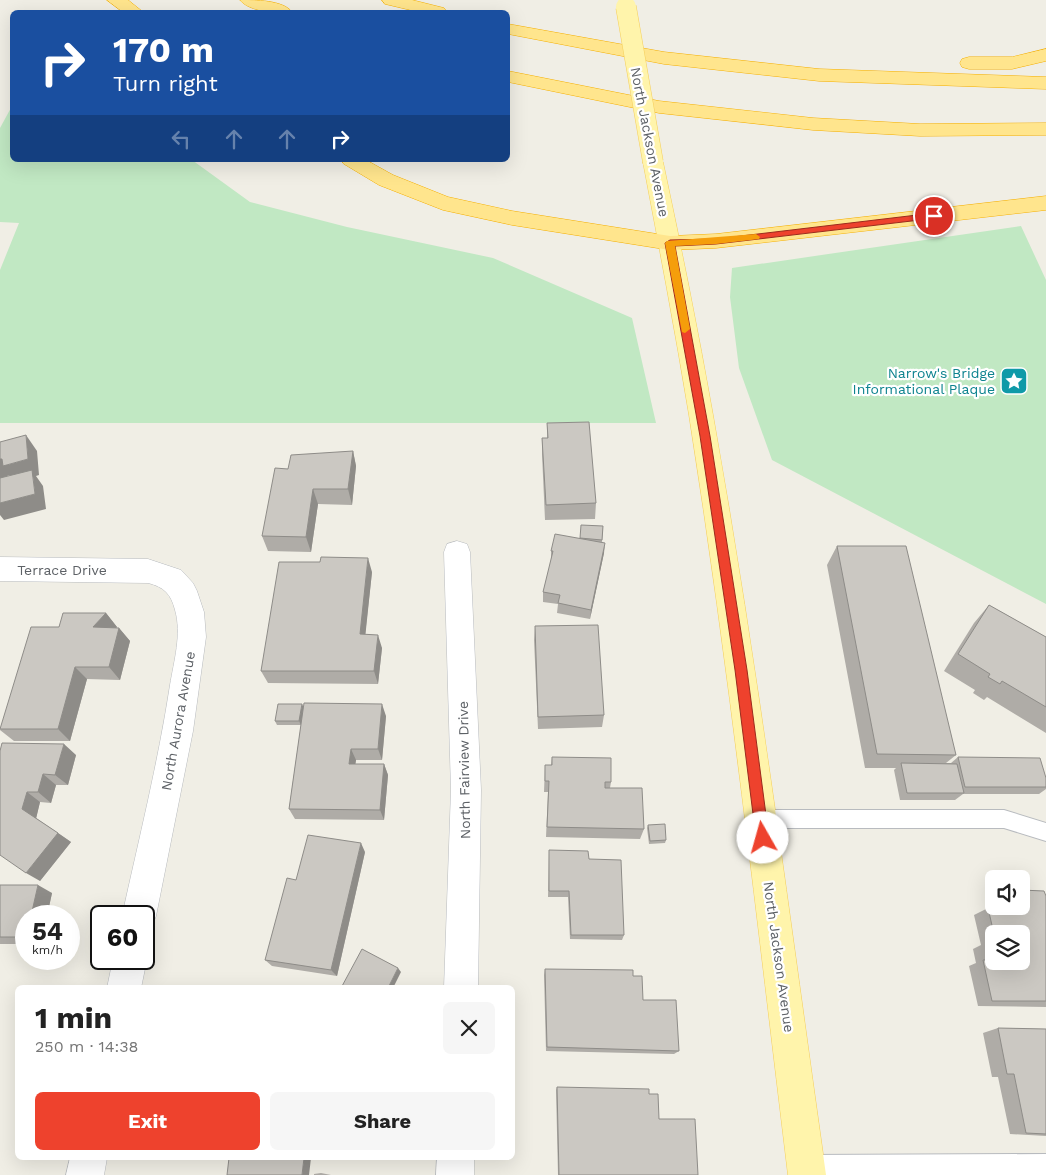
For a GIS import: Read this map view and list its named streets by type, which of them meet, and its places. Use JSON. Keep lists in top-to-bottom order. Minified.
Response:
{"streets":{"main road":["North Jackson Avenue"],"street":["Terrace Drive","North Aurora Avenue","North Fairview Drive"]},"crossings":[["Terrace Drive","North Aurora Avenue"]],"places":{"place":["Narrow's Bridge Informational Plaque"]},"page":{"turn":["170 m","Turn right"],"speed":"54 km/h","limit":"60","heading":["1 min","250 m · 14:38"],"buttons":["Exit","Share"]}}
